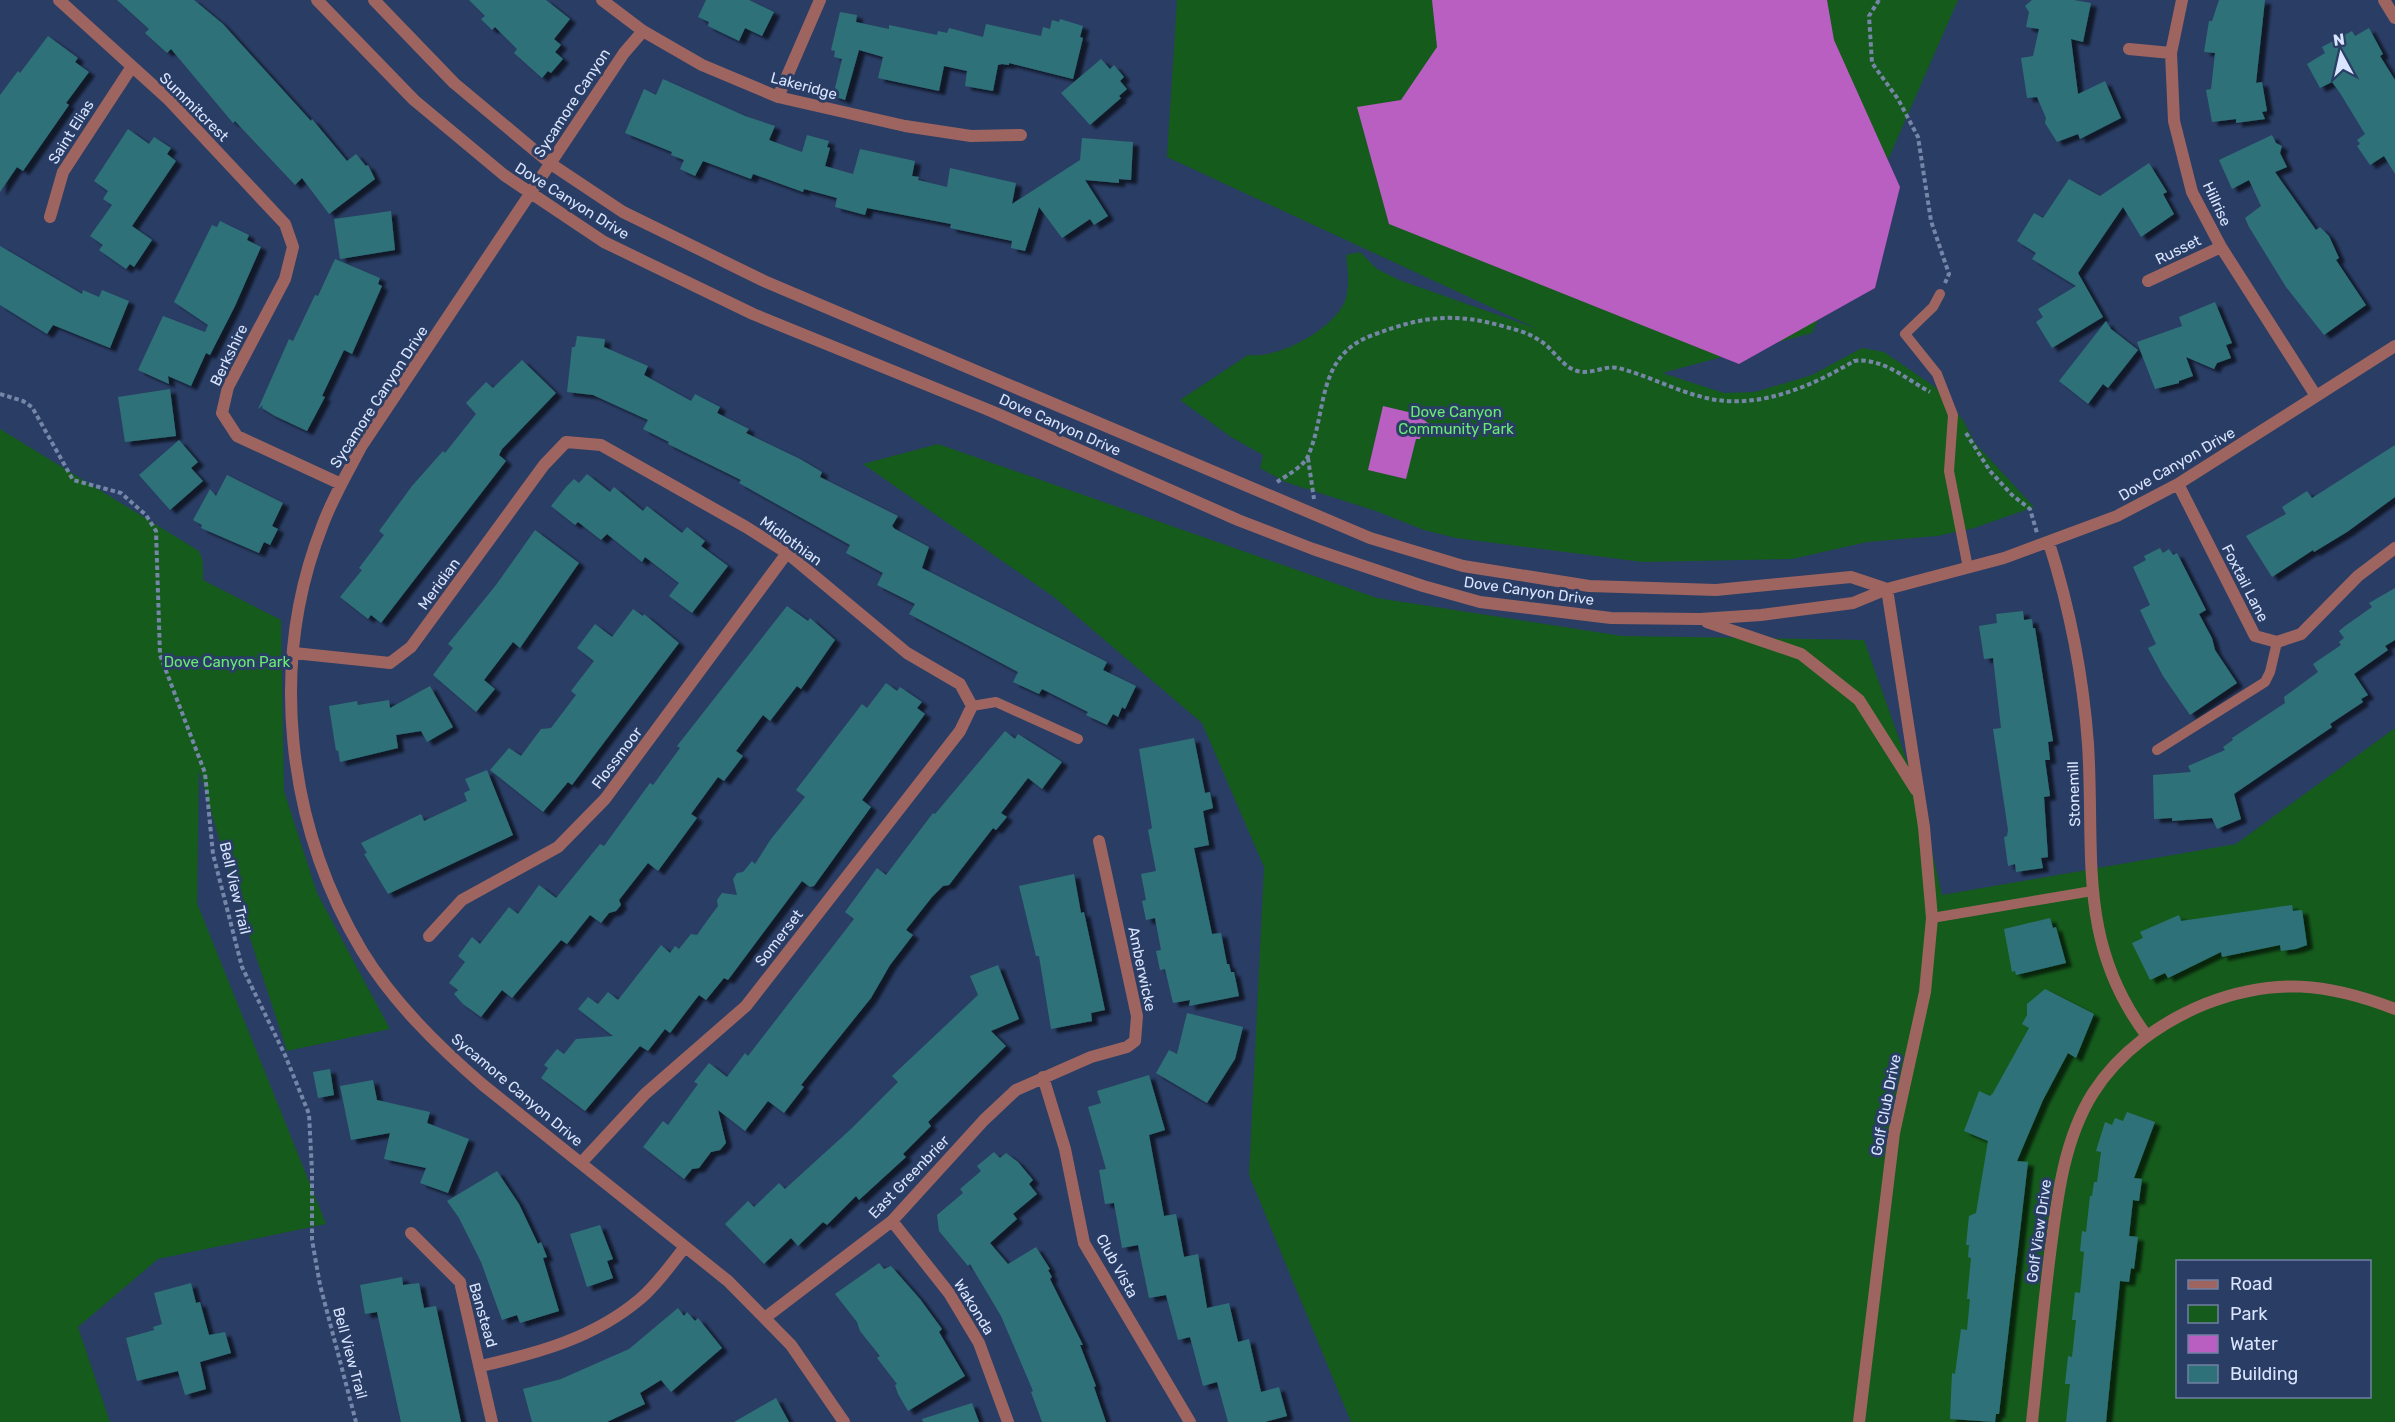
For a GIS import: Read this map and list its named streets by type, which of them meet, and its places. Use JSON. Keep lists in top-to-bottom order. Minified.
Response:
{"streets":{"street":["Lakeridge","Sycamore Canyon","Summitcrest","Saint Elias","Dove Canyon Drive","Hillrise","Russet","Berkshire","Sycamore Canyon Drive","Midlothian","Foxtail Lane","Meridian","Flossmoor","Stonemill","Somerset","Amberwicke","Golf Club Drive","East Greenbrier","Golf View Drive","Club Vista","Wakonda","Banstead"],"path":["Bell View Trail"]},"crossings":[["Lakeridge","Sycamore Canyon"],["Sycamore Canyon","Dove Canyon Drive"],["Sycamore Canyon","Sycamore Canyon Drive"],["Summitcrest","Saint Elias"],["Summitcrest","Berkshire"],["Dove Canyon Drive","Hillrise"],["Dove Canyon Drive","Sycamore Canyon Drive"],["Dove Canyon Drive","Foxtail Lane"],["Dove Canyon Drive","Stonemill"],["Dove Canyon Drive","Golf Club Drive"],["Hillrise","Russet"],["Berkshire","Sycamore Canyon Drive"],["Sycamore Canyon Drive","Meridian"],["Sycamore Canyon Drive","Somerset"],["Sycamore Canyon Drive","East Greenbrier"],["Midlothian","Meridian"],["Midlothian","Flossmoor"],["Midlothian","Somerset"],["Stonemill","Golf View Drive"],["Amberwicke","East Greenbrier"],["Amberwicke","Club Vista"],["East Greenbrier","Club Vista"],["East Greenbrier","Wakonda"]],"parks":["Dove Canyon Community Park","Dove Canyon Park"],"legend":["Road","Park","Water","Building"],"north":"top"}
